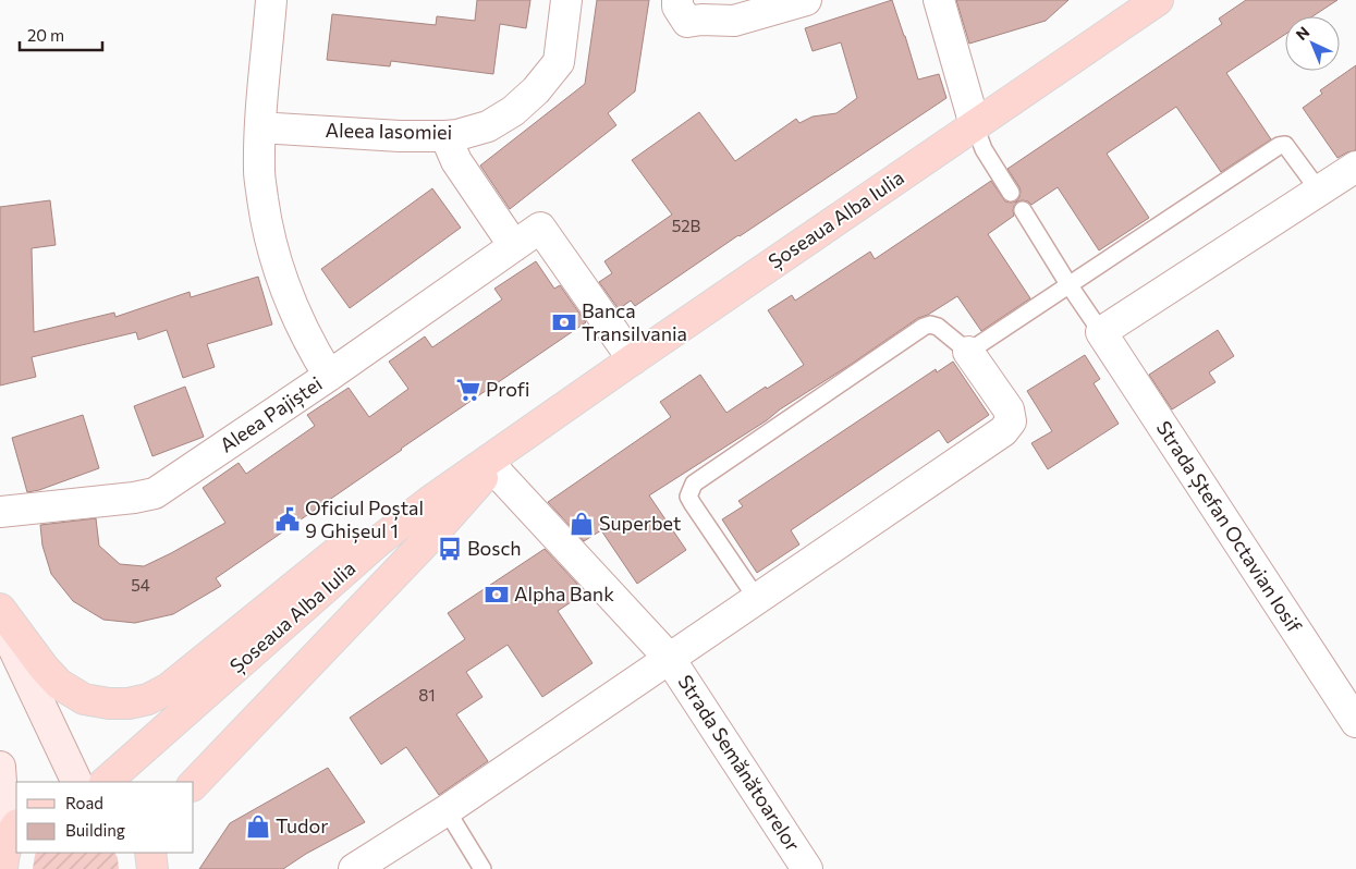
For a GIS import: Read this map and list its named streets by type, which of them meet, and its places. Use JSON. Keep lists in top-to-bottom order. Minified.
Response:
{"streets":{"main road":["Șoseaua Alba Iulia"],"street":["Aleea Iasomiei","Aleea Pajiștei","Strada Ștefan Octavian Iosif","Strada Semănătoarelor"]},"crossings":[["Aleea Iasomiei","Aleea Pajiștei"],["Șoseaua Alba Iulia","Strada Semănătoarelor"]],"places":{"bank":["Banca Transilvania","Alpha Bank"],"supermarket":["Profi"],"public building":["Oficiul Poștal 9 Ghișeul 1"],"shop":["Superbet","Tudor"],"bus stop":["Bosch"]},"house_numbers":["52B","54","81"],"legend":["Road","Building"],"scale_bar":"20 m","north":"top left"}
